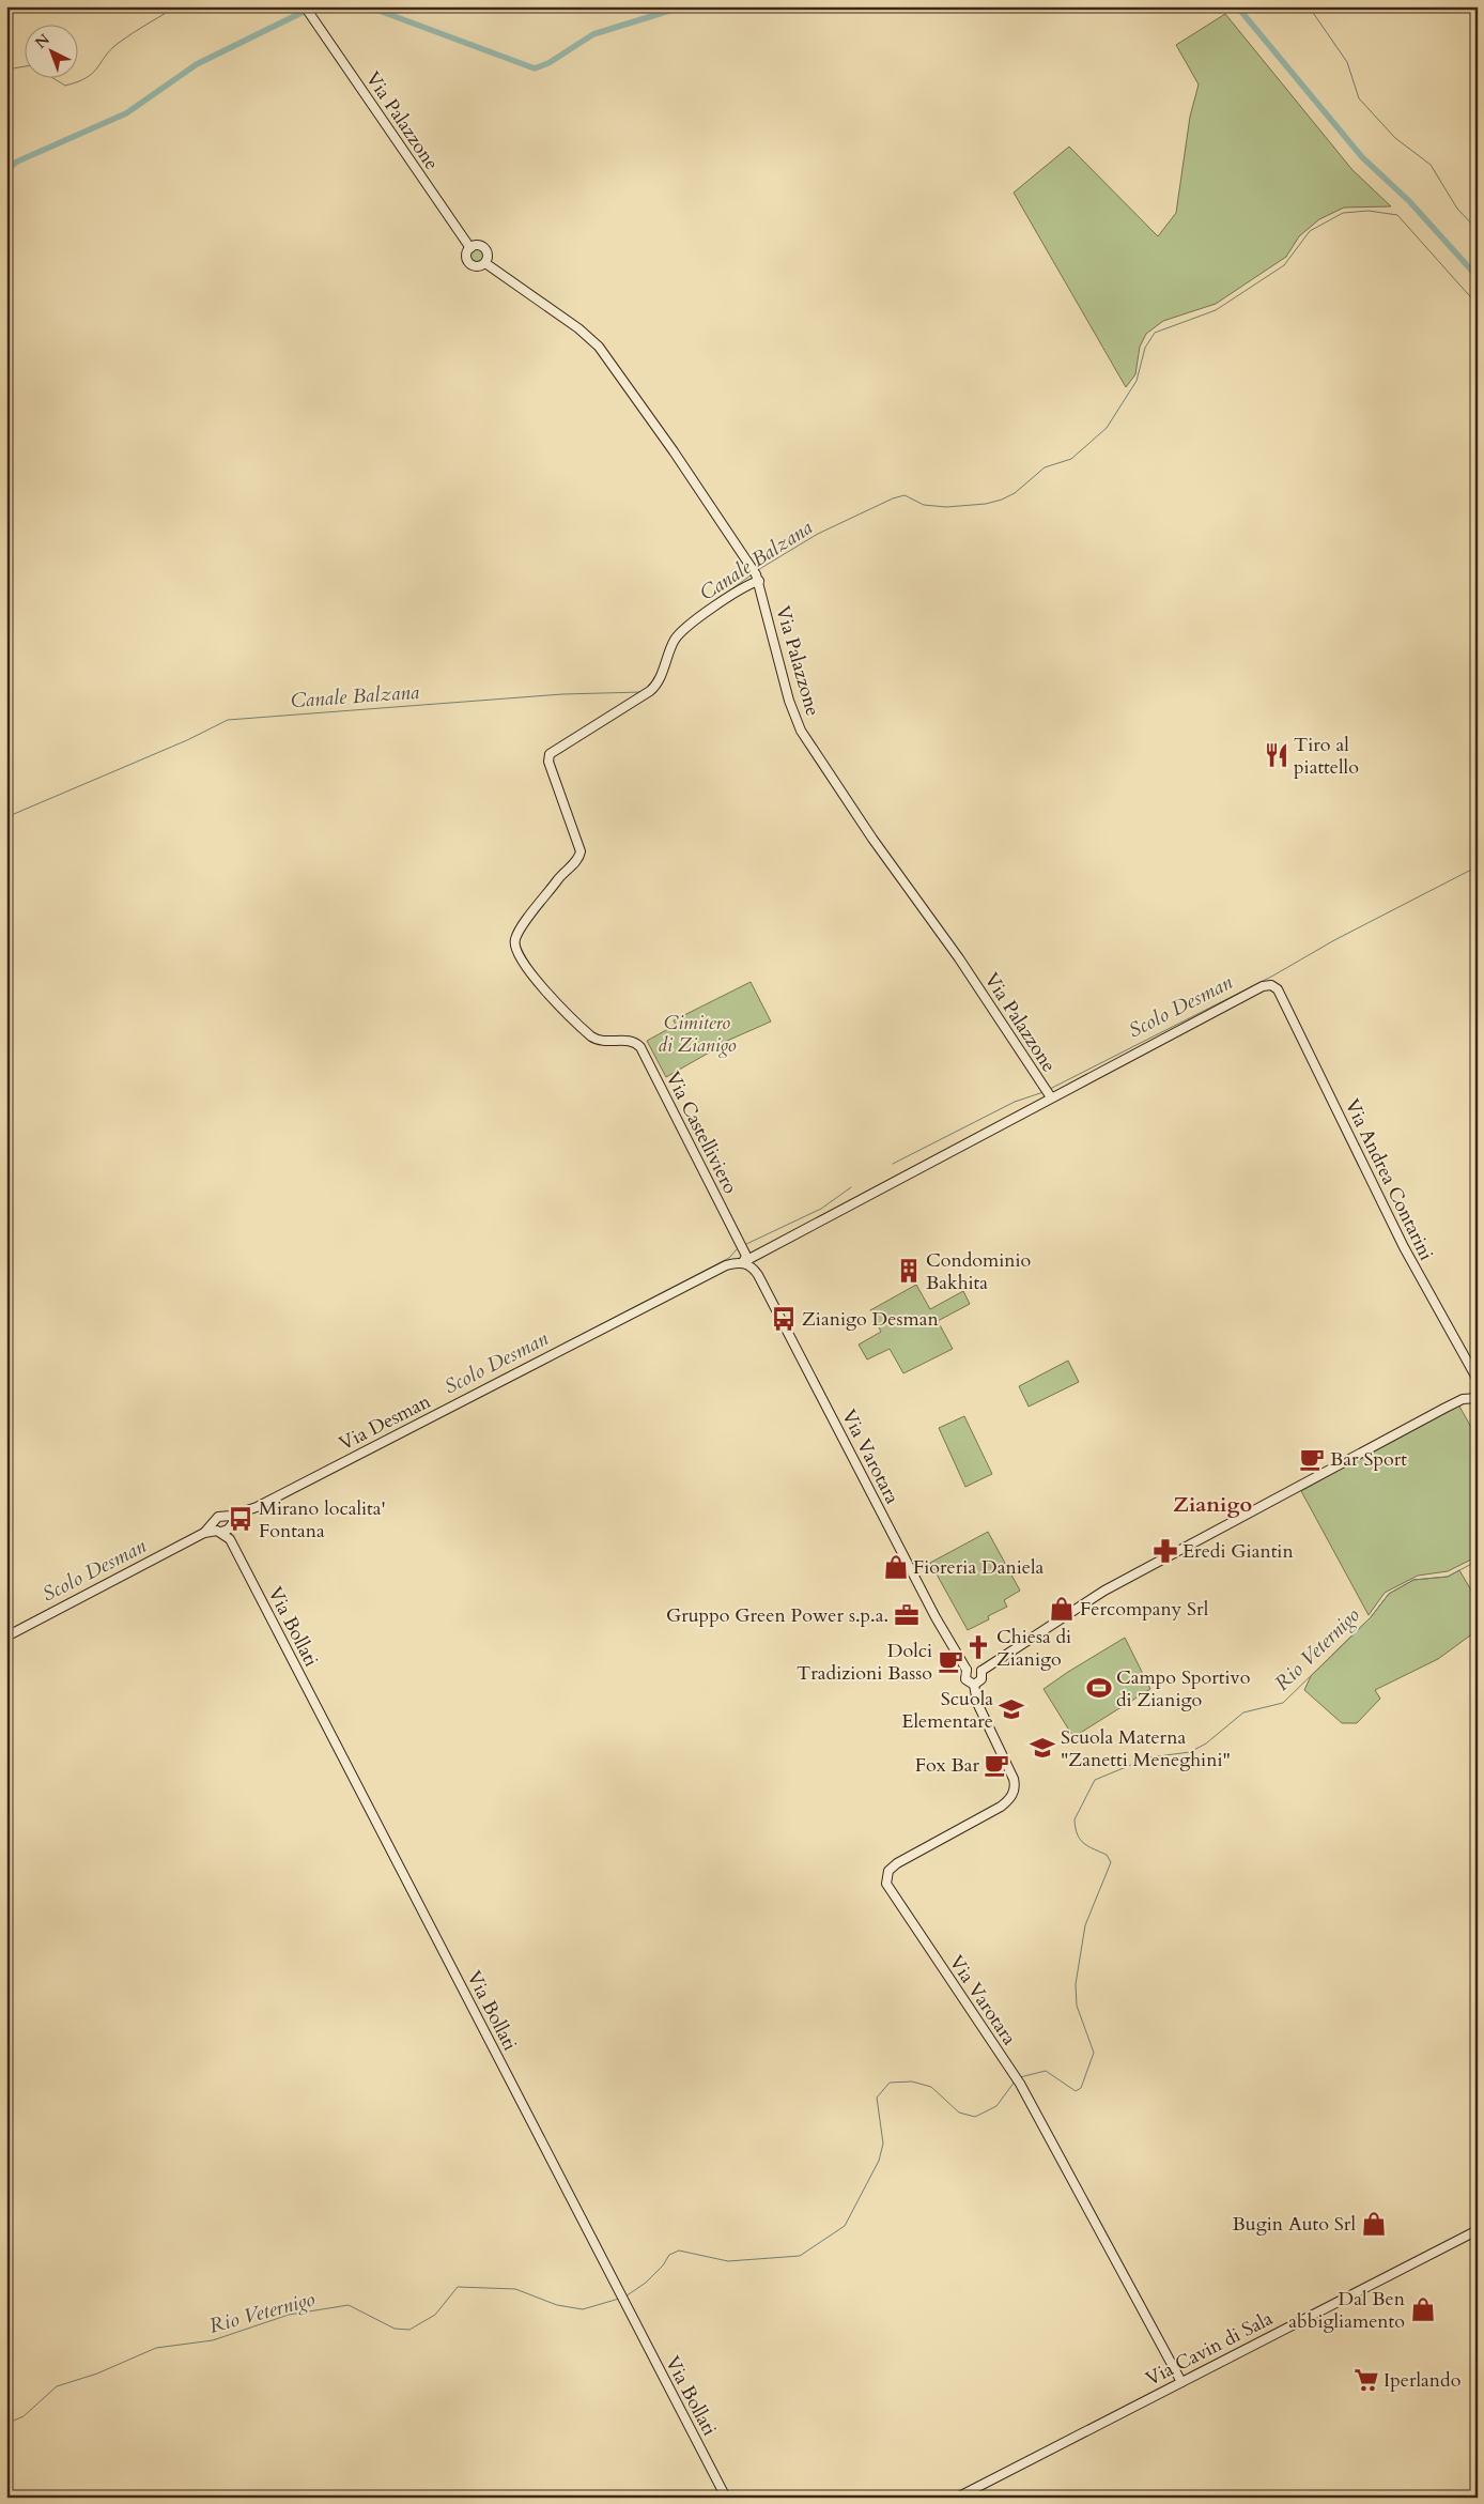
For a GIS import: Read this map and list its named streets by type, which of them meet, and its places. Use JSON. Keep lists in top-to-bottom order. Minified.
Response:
{"streets":{"street":["Via Palazzone","Via Castelliviero","Via Andrea Contarini","Via Desman","Via Varotara","Via Bollati","Via Cavin di Sala"]},"crossings":[["Via Palazzone","Via Castelliviero"],["Via Palazzone","Via Desman"],["Via Castelliviero","Via Desman"],["Via Castelliviero","Via Varotara"],["Via Andrea Contarini","Via Desman"],["Via Desman","Via Varotara"],["Via Desman","Via Bollati"],["Via Varotara","Via Cavin di Sala"]],"districts":["Zianigo"],"water":["Canale Balzana","Scolo Desman","Rio Veternigo"],"parks":["Cimitero di Zianigo"],"places":{"restaurant":["Tiro al piattello"],"building":["Condominio Bakhita"],"bus stop":["Zianigo Desman","Mirano localita' Fontana"],"cafe":["Bar Sport","Dolci Tradizioni Basso","Fox Bar"],"pharmacy":["Eredi Giantin"],"shop":["Fioreria Daniela","Fercompany Srl","Bugin Auto Srl","Dal Ben abbigliamento"],"office":["Gruppo Green Power s.p.a."],"church":["Chiesa di Zianigo"],"sports":["Campo Sportivo di Zianigo"],"school or university":["Scuola Elementare","Scuola Materna \"Zanetti Meneghini\""],"supermarket":["Iperlando"]},"north":"top left"}
